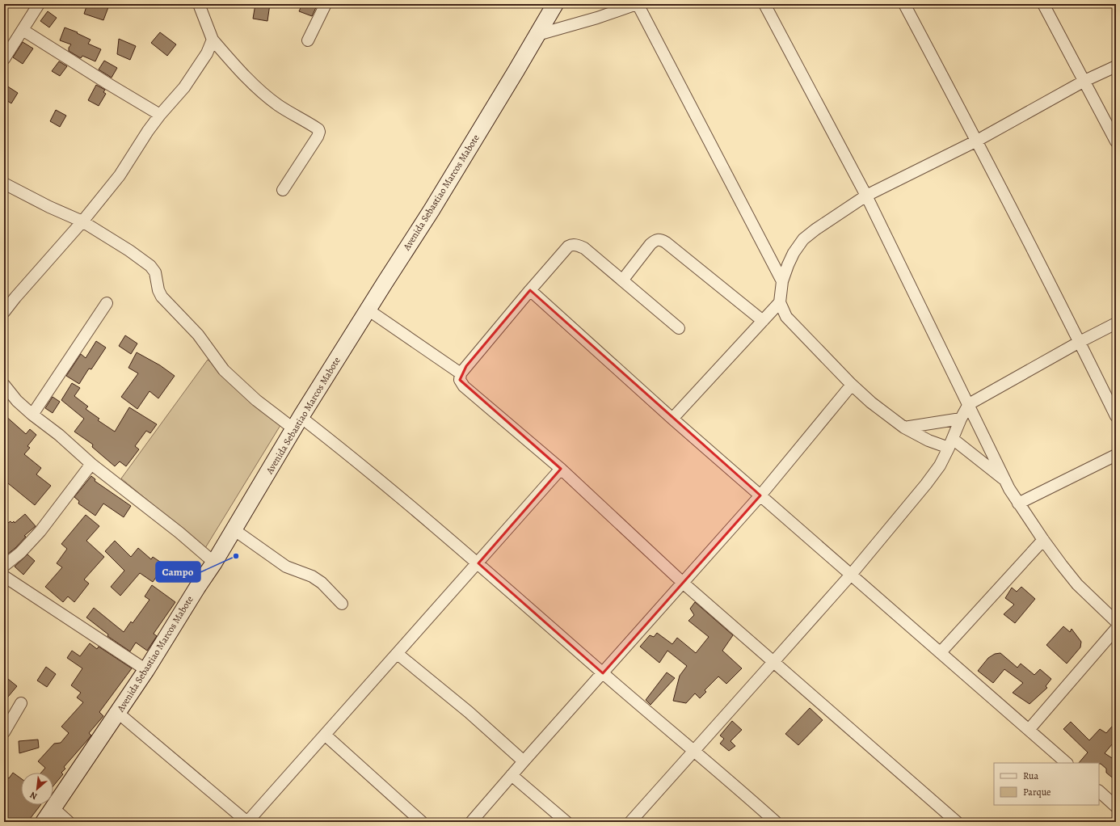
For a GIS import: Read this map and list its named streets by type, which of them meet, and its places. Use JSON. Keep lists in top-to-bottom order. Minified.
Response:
{"streets":{"main road":["Avenida Sebastiao Marcos Mabote"]},"places":["Campo"],"legend":["Rua","Parque"],"north":"bottom left"}
